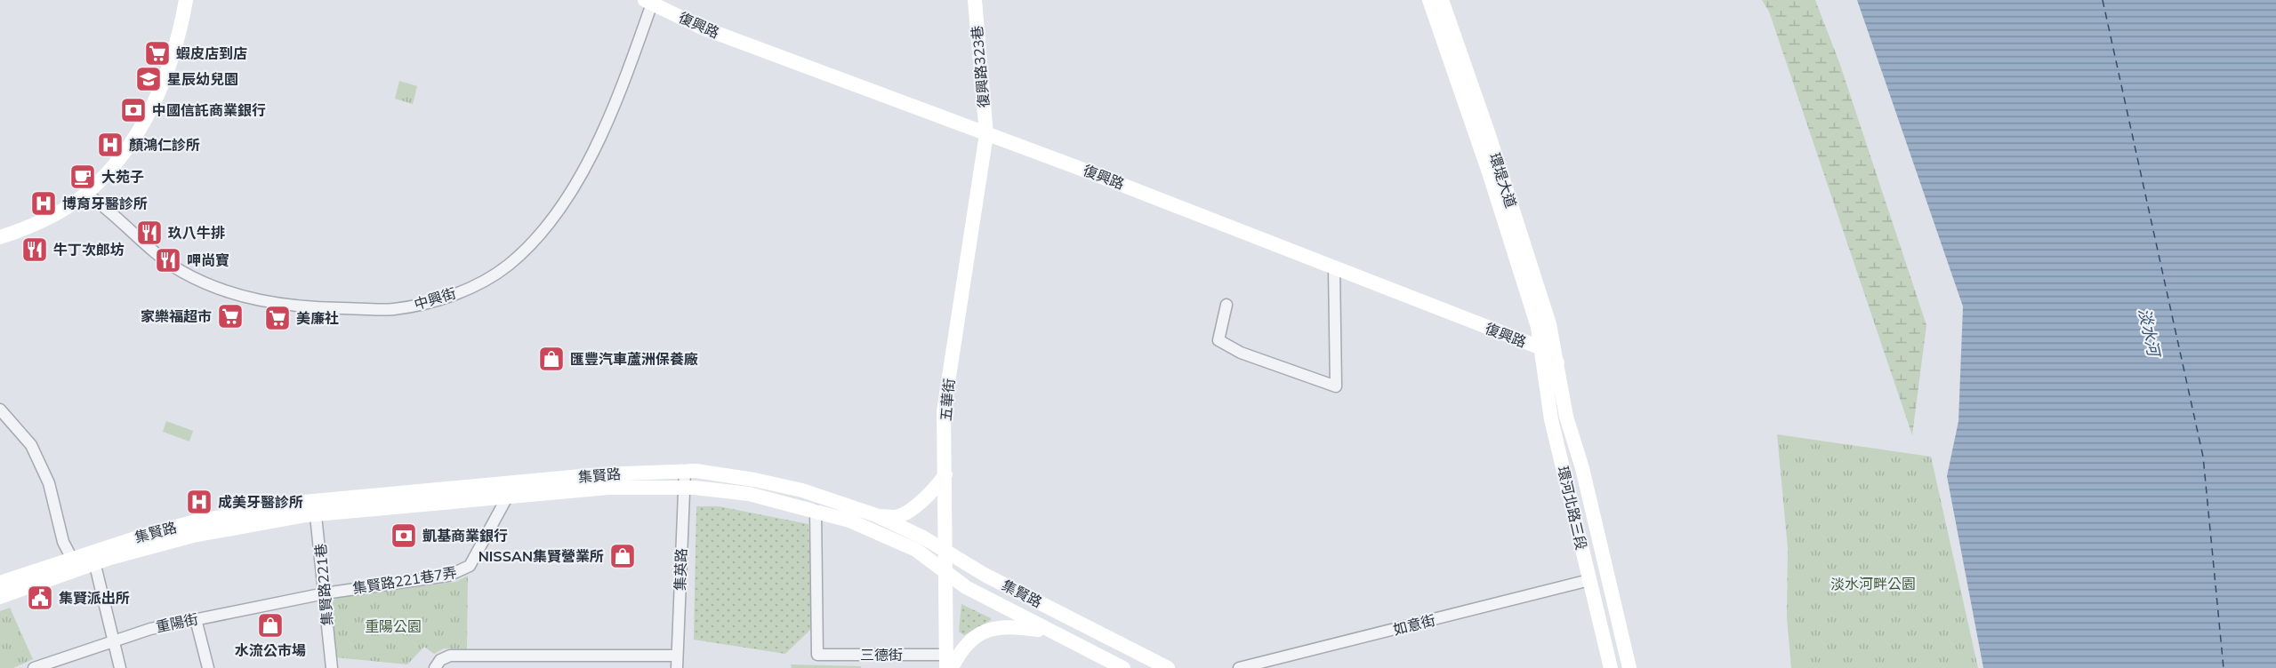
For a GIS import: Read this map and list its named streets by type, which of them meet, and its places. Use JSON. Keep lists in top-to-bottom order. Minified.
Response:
{"streets":{"street":["復興路","復興路323巷","環堤大道","中興街","五華街","集賢路","環河北路三段","集英路","集賢路221巷7弄","集賢路221巷","重陽街","如意街","三德街"]},"crossings":[["復興路","復興路323巷"],["復興路","環堤大道"],["復興路","中興街"],["復興路","五華街"],["復興路","環河北路三段"],["復興路323巷","五華街"],["環堤大道","環河北路三段"],["五華街","集賢路"],["五華街","三德街"],["集賢路","集英路"],["集賢路","集賢路221巷7弄"],["集賢路","集賢路221巷"],["集賢路","三德街"],["環河北路三段","如意街"],["集賢路221巷7弄","集賢路221巷"],["集賢路221巷7弄","重陽街"],["集賢路221巷","重陽街"]],"water":["淡水河"],"parks":["淡水河畔公園","重陽公園"],"places":{"supermarket":["蝦皮店到店","家樂福超市","美廉社"],"school or university":["星辰幼兒園"],"bank":["中國信託商業銀行","凱基商業銀行"],"hospital":["顏鴻仁診所","博育牙醫診所","成美牙醫診所"],"cafe":["大苑子"],"restaurant":["玖八牛排","牛丁次郎坊","呷尚寶"],"shop":["匯豐汽車蘆洲保養廠","NISSAN集賢營業所","水流公市場"],"public building":["集賢派出所"]}}
